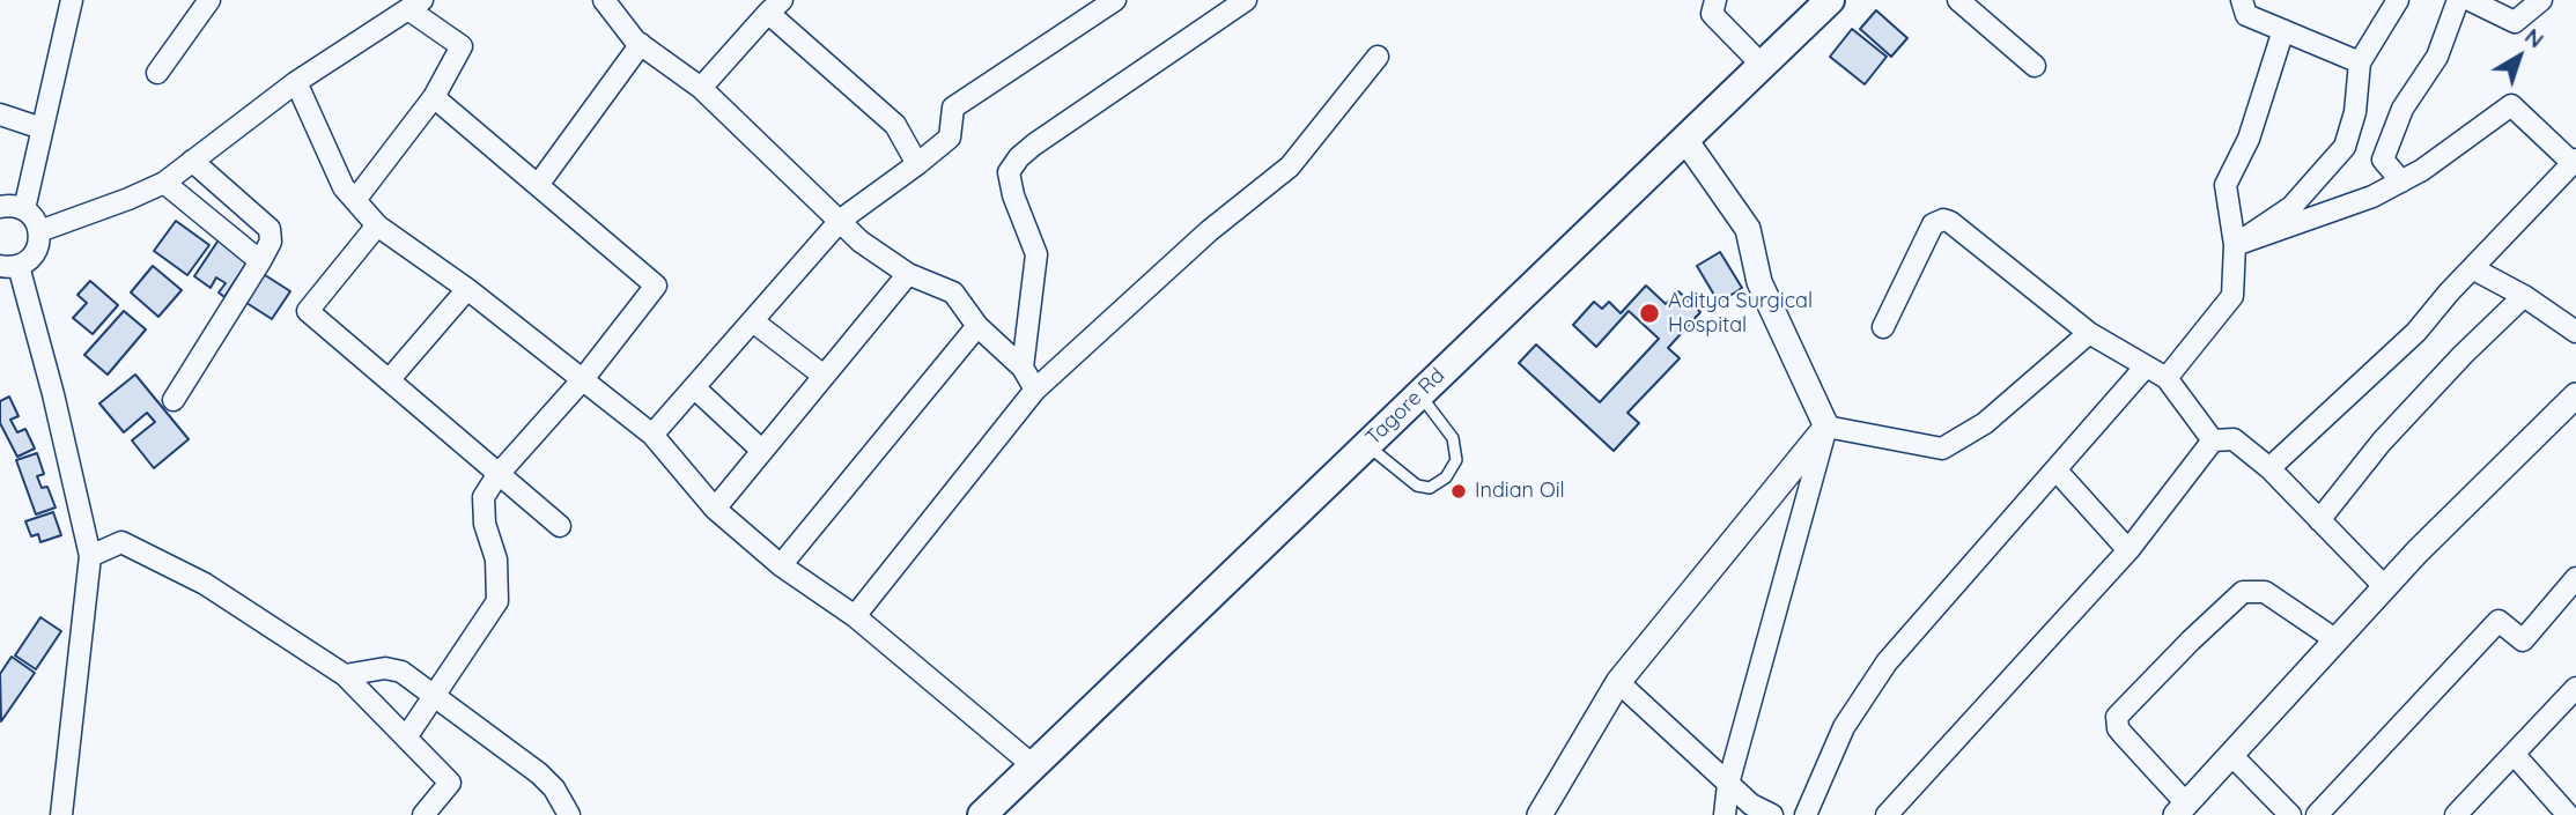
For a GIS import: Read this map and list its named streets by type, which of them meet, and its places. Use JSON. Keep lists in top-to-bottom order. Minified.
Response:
{"streets":{"main road":["Tagore Rd"]},"places":["Aditya Surgical Hospital","Indian Oil"],"north":"top right"}
